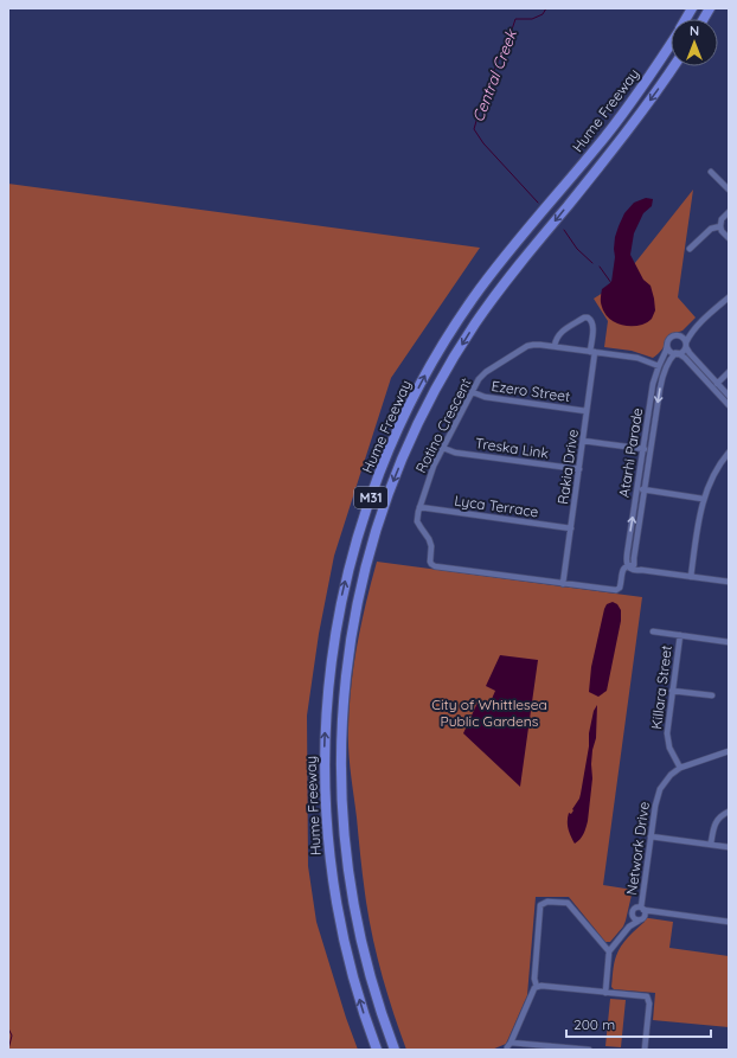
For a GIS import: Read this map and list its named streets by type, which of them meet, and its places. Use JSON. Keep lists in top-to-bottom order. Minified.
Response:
{"streets":{"highway":["Hume Freeway","M31"],"street":["Ezero Street","Rotino Crescent","Treska Link","Atarhi Parade","Rakia Drive","Lyca Terrace","Killara Street","Network Drive"]},"crossings":[["Ezero Street","Rotino Crescent"],["Ezero Street","Rakia Drive"],["Rotino Crescent","Treska Link"],["Rotino Crescent","Atarhi Parade"],["Rotino Crescent","Rakia Drive"],["Rotino Crescent","Lyca Terrace"],["Treska Link","Rakia Drive"],["Rakia Drive","Lyca Terrace"],["Killara Street","Network Drive"]],"water":["Central Creek"],"parks":["City of Whittlesea Public Gardens"],"scale_bar":"200 m","north":"top"}
